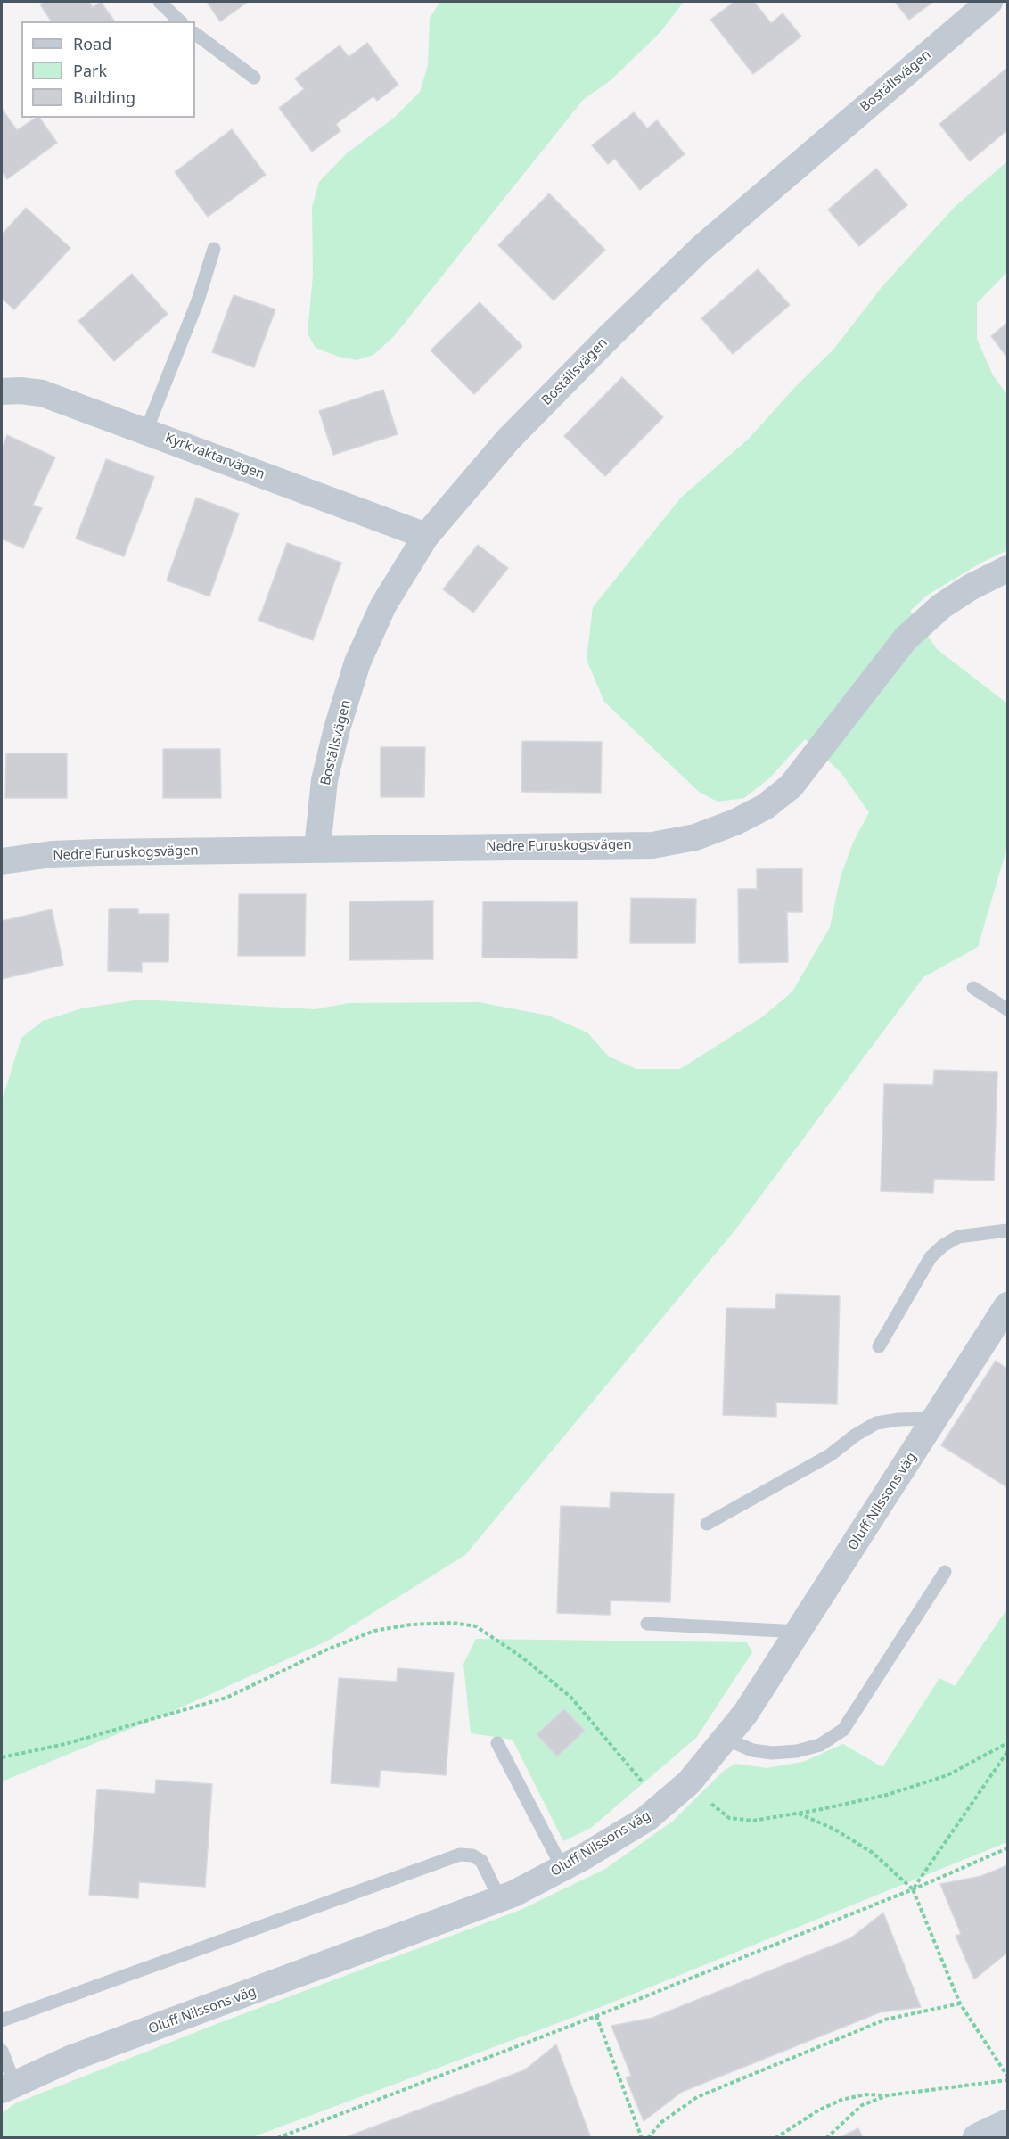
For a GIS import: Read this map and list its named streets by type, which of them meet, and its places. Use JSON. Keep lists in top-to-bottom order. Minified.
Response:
{"streets":{"street":["Boställsvägen","Kyrkvaktarvägen","Nedre Furuskogsvägen","Oluff Nilssons väg"]},"crossings":[["Boställsvägen","Kyrkvaktarvägen"],["Boställsvägen","Nedre Furuskogsvägen"]],"legend":["Road","Park","Building"]}
